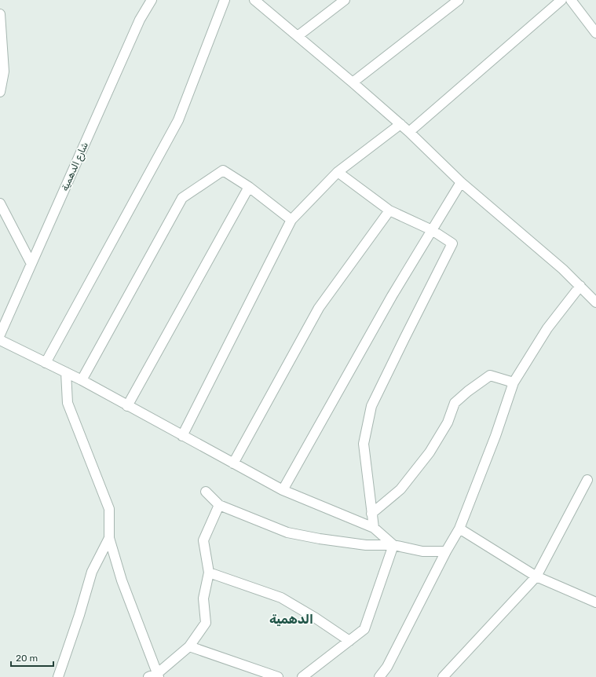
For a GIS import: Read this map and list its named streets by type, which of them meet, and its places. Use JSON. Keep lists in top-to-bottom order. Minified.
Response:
{"streets":{"street":["شارع الدهمية"]},"districts":["الدهمية"],"scale_bar":"20 m"}
